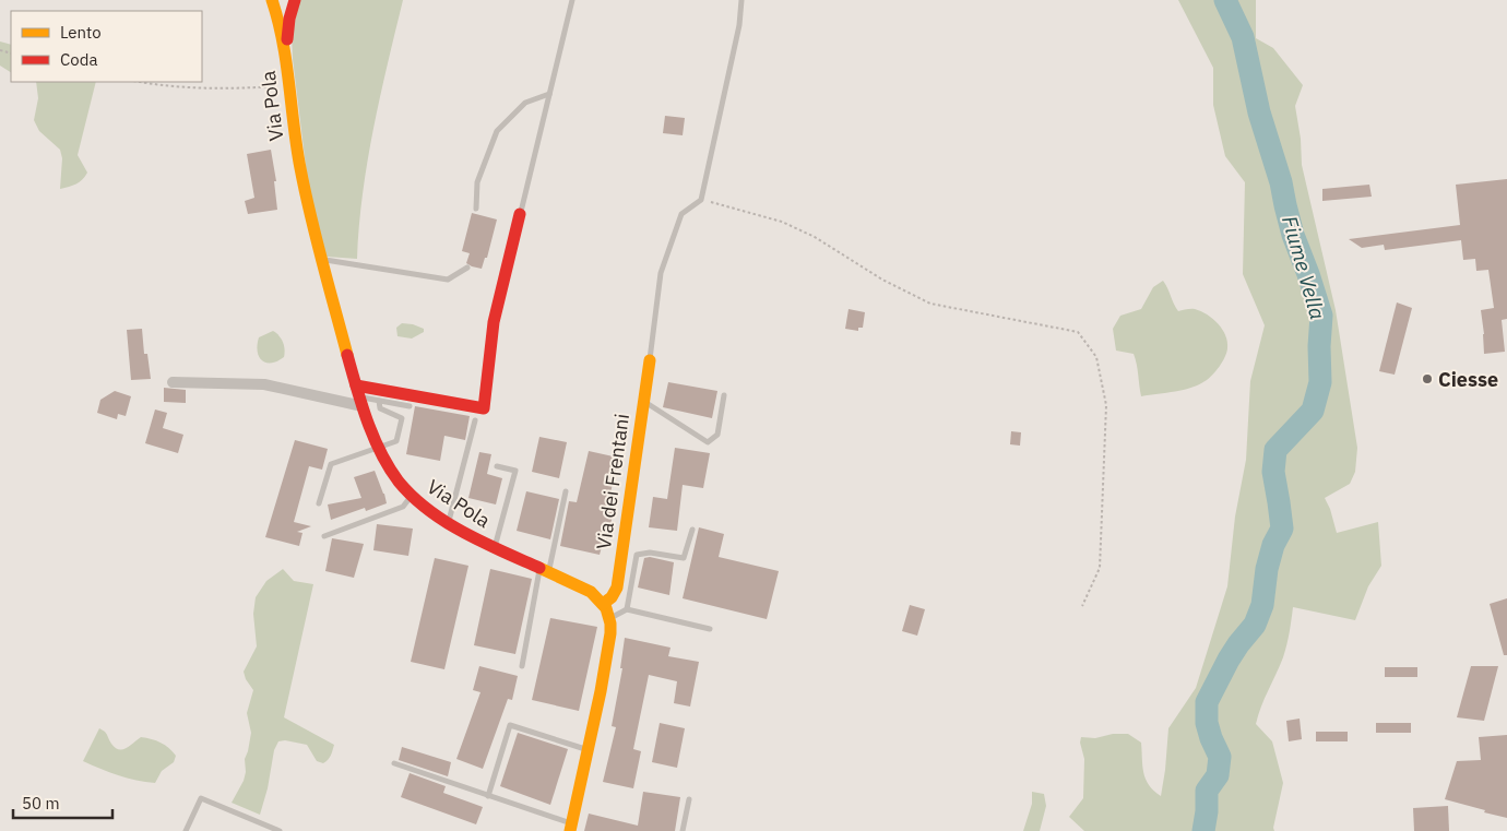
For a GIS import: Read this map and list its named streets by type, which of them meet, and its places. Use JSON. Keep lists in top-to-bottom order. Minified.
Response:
{"streets":{"street":["Via Pola","Via dei Frentani"]},"crossings":[["Via Pola","Via dei Frentani"]],"water":["Fiume Vella"],"places":["Ciesse"],"legend":["Lento","Coda"],"scale_bar":"50 m"}
